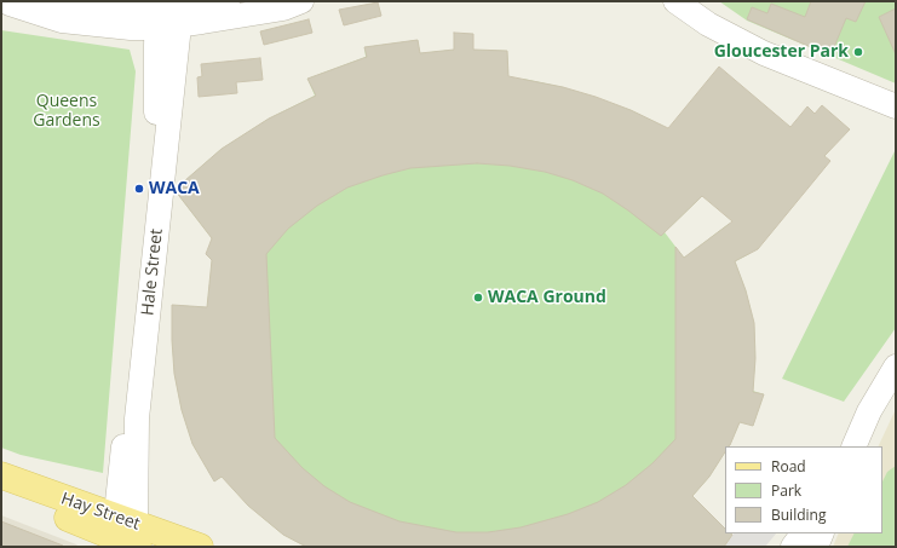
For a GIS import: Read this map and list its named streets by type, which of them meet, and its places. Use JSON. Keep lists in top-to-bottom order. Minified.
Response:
{"streets":{"main road":["Hay Street"],"street":["Hale Street"]},"crossings":[["Hale Street","Hay Street"]],"parks":["Queens Gardens"],"places":["Gloucester Park","WACA","WACA Ground"],"legend":["Road","Park","Building"]}
